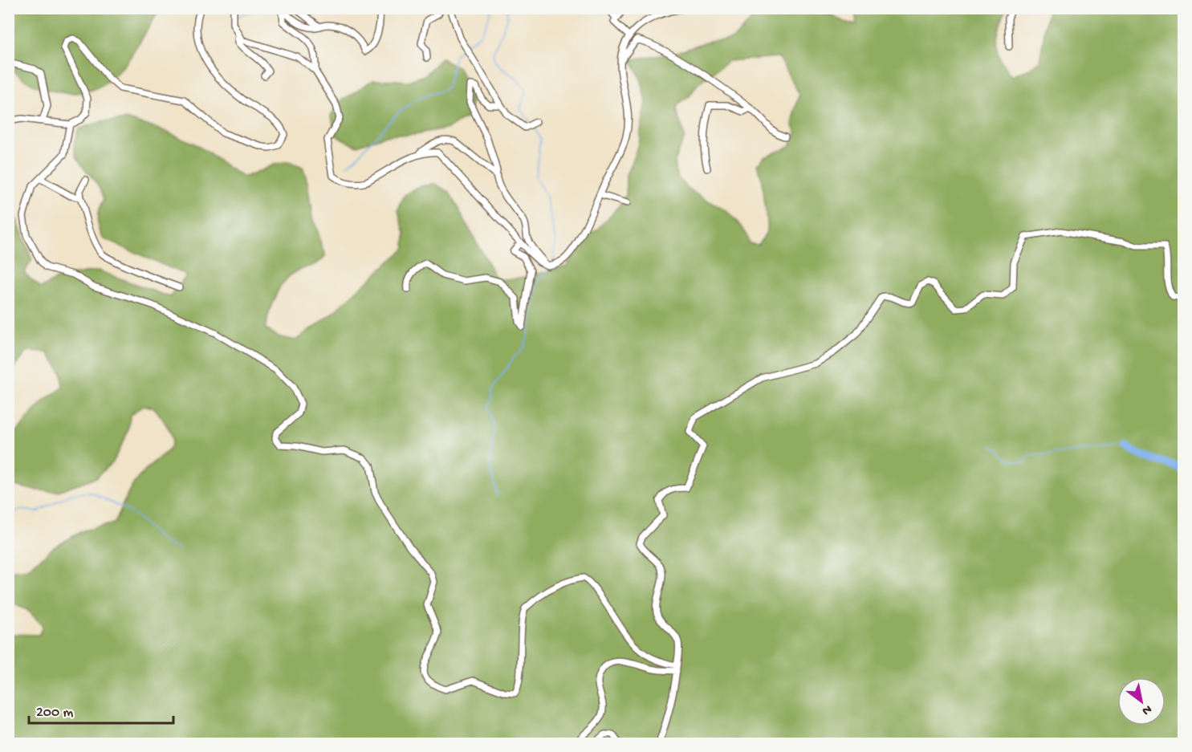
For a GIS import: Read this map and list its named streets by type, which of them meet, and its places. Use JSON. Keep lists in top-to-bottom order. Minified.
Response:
{"scale_bar":"200 m","north":"bottom right"}
